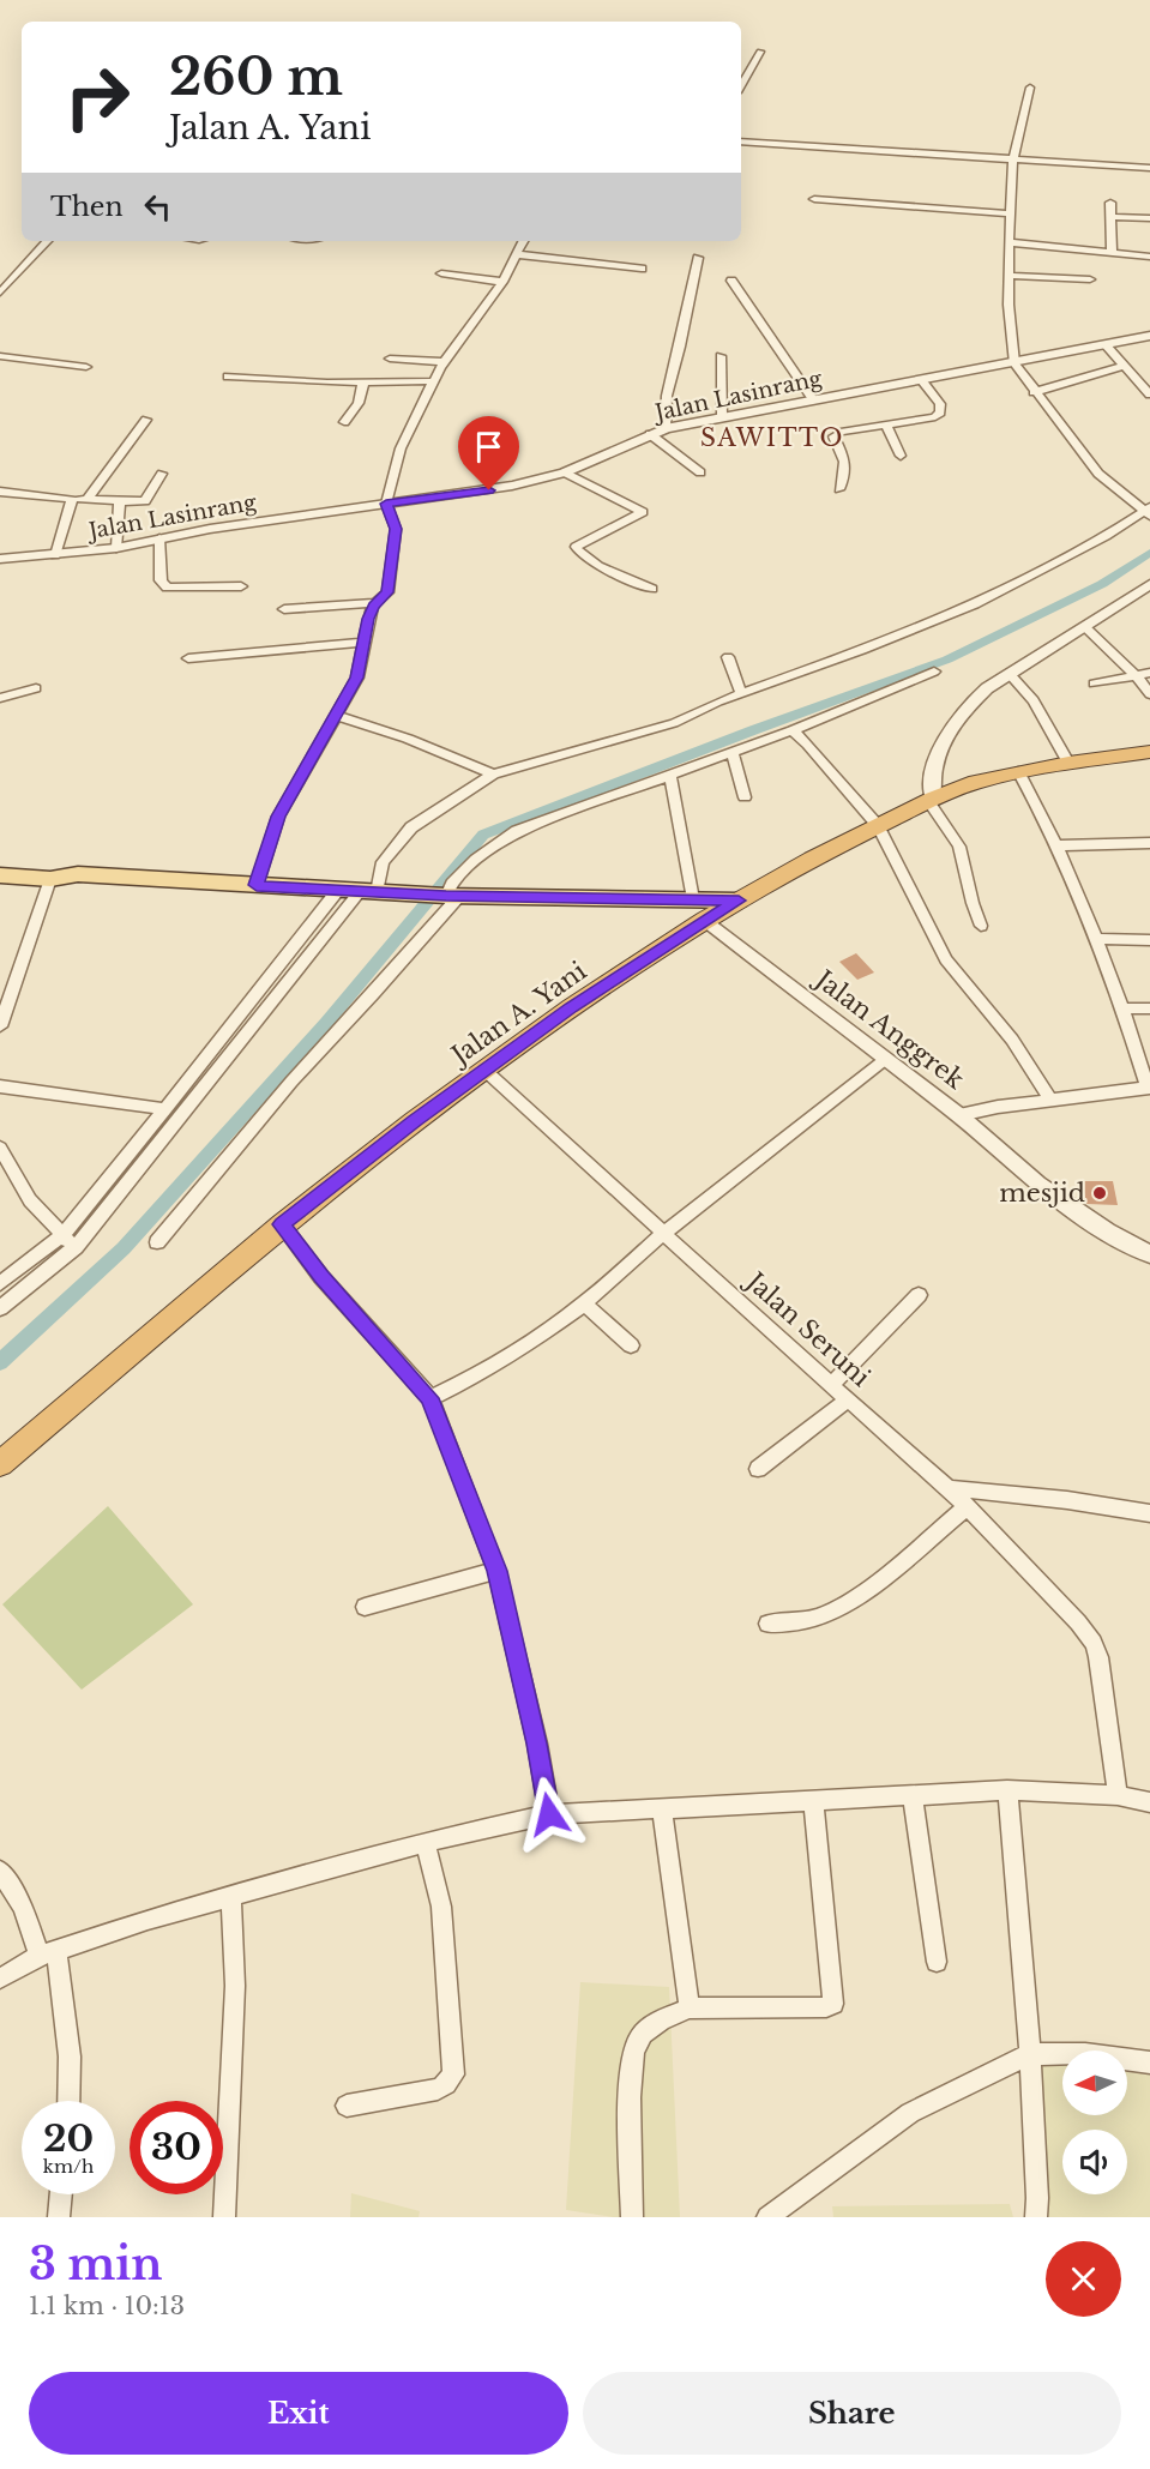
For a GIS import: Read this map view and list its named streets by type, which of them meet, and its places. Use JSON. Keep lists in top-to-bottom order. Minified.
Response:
{"streets":{"highway":["Jalan A. Yani"],"street":["Jalan Lasinrang","Jalan Anggrek","Jalan Seruni"]},"crossings":[["Jalan A. Yani","Jalan Anggrek"],["Jalan A. Yani","Jalan Seruni"]],"districts":["SAWITTO"],"places":["mesjid"],"north":"left","page":{"turn":["260 m","Jalan A. Yani"],"then":"Then","speed":"20 km/h","limit":"30","heading":["3 min","1.1 km · 10:13"],"buttons":["Exit","Share"]}}
